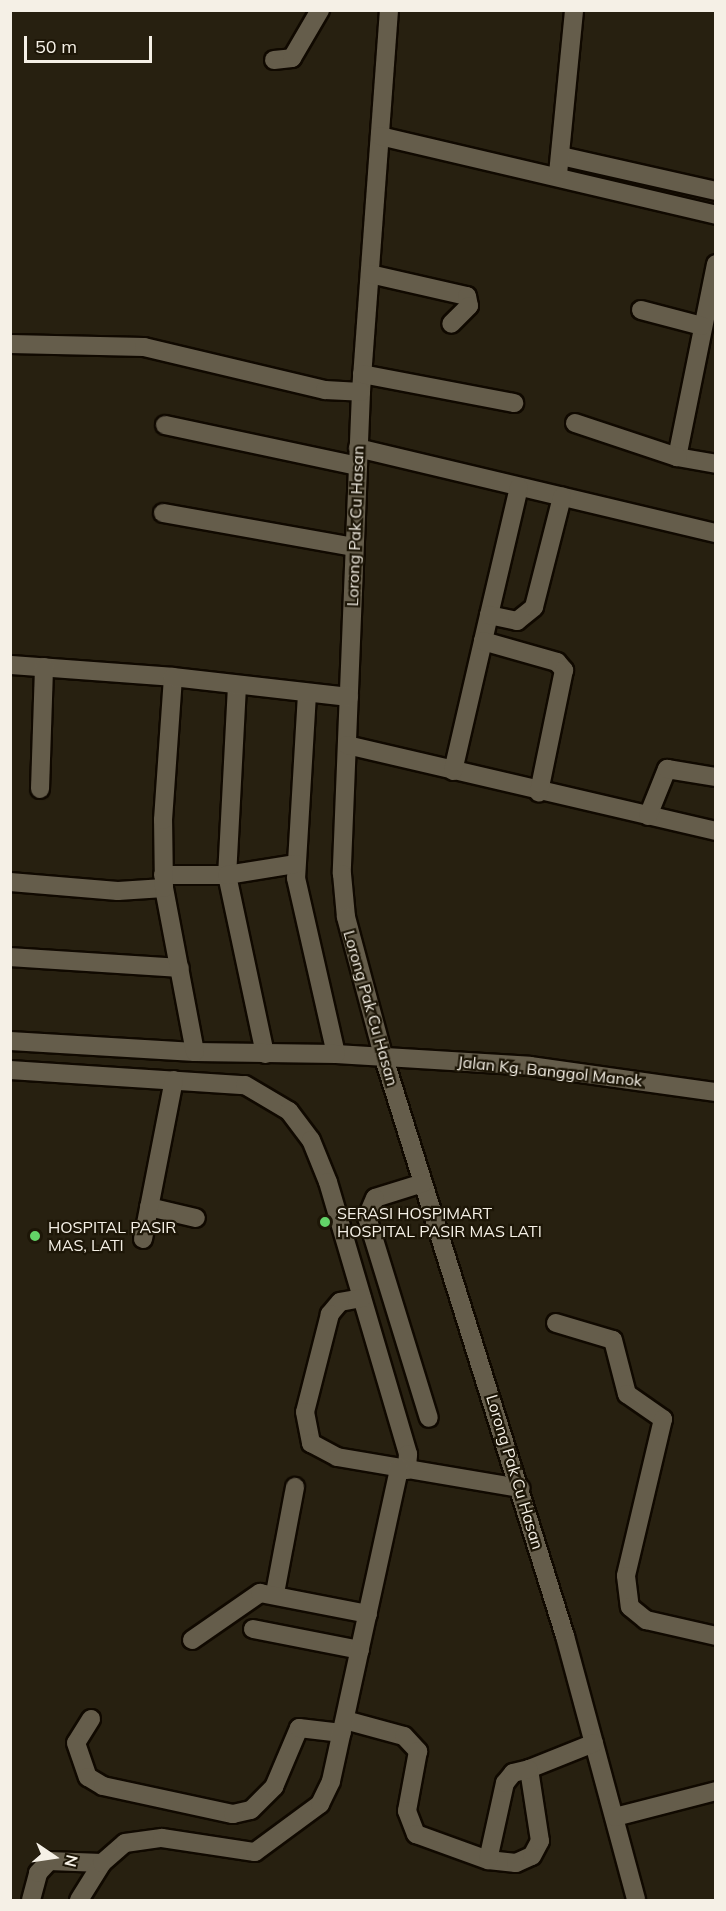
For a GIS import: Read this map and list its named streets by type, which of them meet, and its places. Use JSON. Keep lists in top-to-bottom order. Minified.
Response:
{"streets":{"street":["Lorong Pak Cu Hasan","Jalan Kg. Banggol Manok"]},"crossings":[["Lorong Pak Cu Hasan","Jalan Kg. Banggol Manok"]],"places":["SERASI HOSPIMART HOSPITAL PASIR MAS LATI","HOSPITAL PASIR MAS, LATI"],"scale_bar":"50 m","north":"right"}
